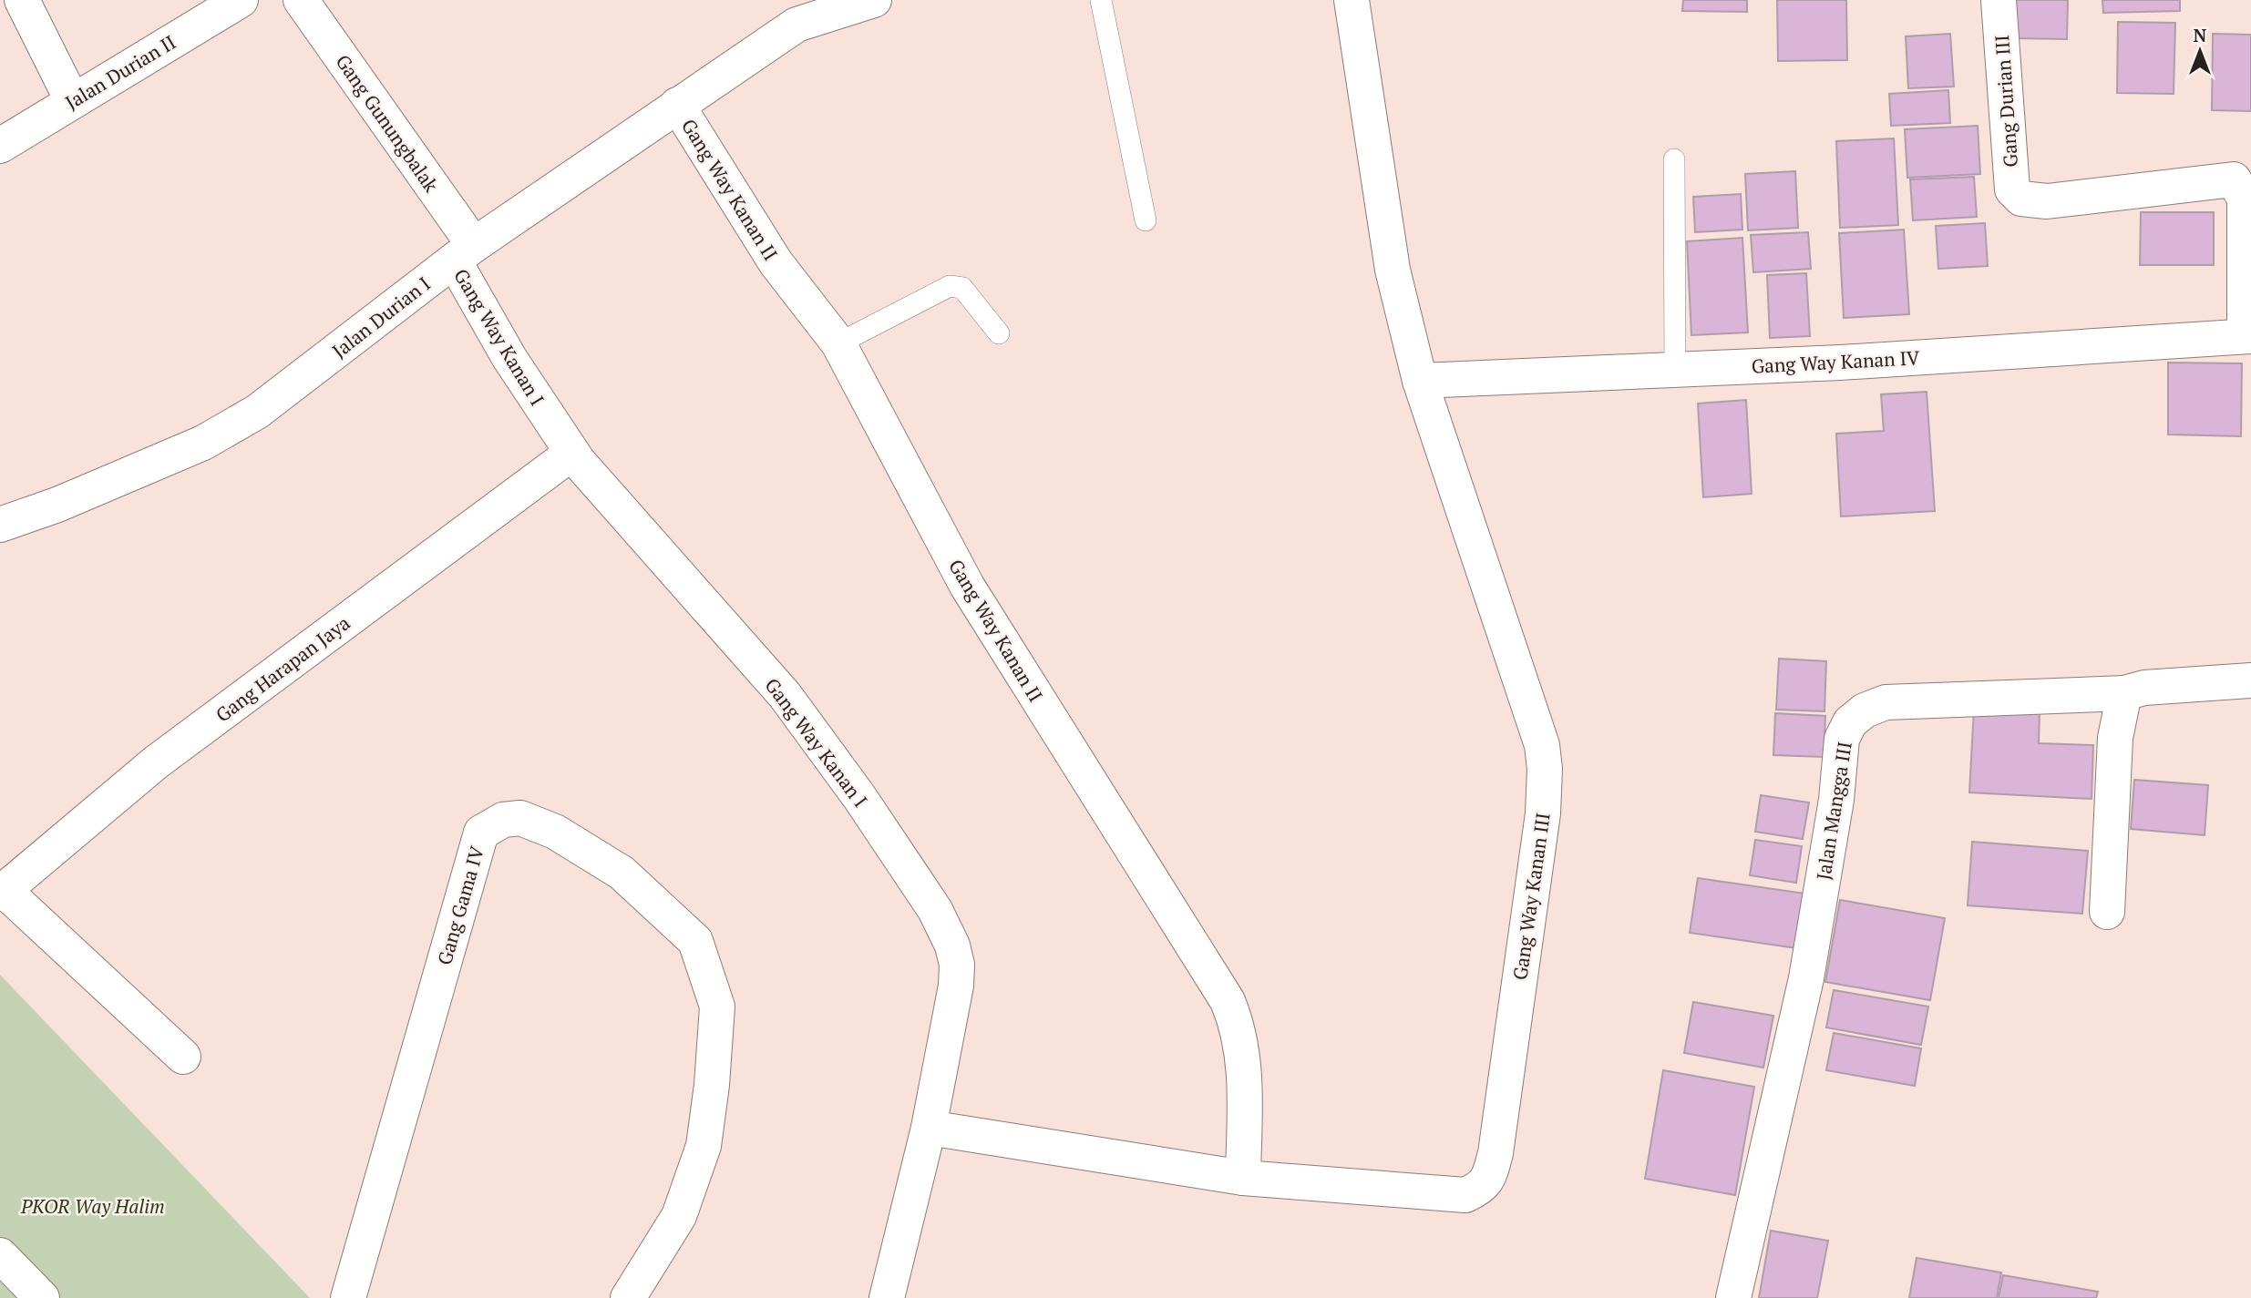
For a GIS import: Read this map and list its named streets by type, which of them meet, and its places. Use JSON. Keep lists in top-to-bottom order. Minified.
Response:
{"streets":{"main road":["Jalan Durian II","Gang Durian III","Gang Gunungbalak","Gang Way Kanan II","Jalan Durian I","Gang Way Kanan I","Gang Way Kanan IV","Gang Harapan Jaya","Jalan Mangga III","Gang Way Kanan III","Gang Gama IV"]},"crossings":[["Gang Durian III","Gang Way Kanan IV"],["Gang Gunungbalak","Jalan Durian I"],["Gang Gunungbalak","Gang Way Kanan I"],["Gang Way Kanan II","Jalan Durian I"],["Gang Way Kanan II","Gang Way Kanan III"],["Jalan Durian I","Gang Way Kanan I"],["Gang Way Kanan I","Gang Harapan Jaya"],["Gang Way Kanan I","Gang Way Kanan III"],["Gang Way Kanan IV","Gang Way Kanan III"]],"parks":["PKOR Way Halim"],"north":"top"}
